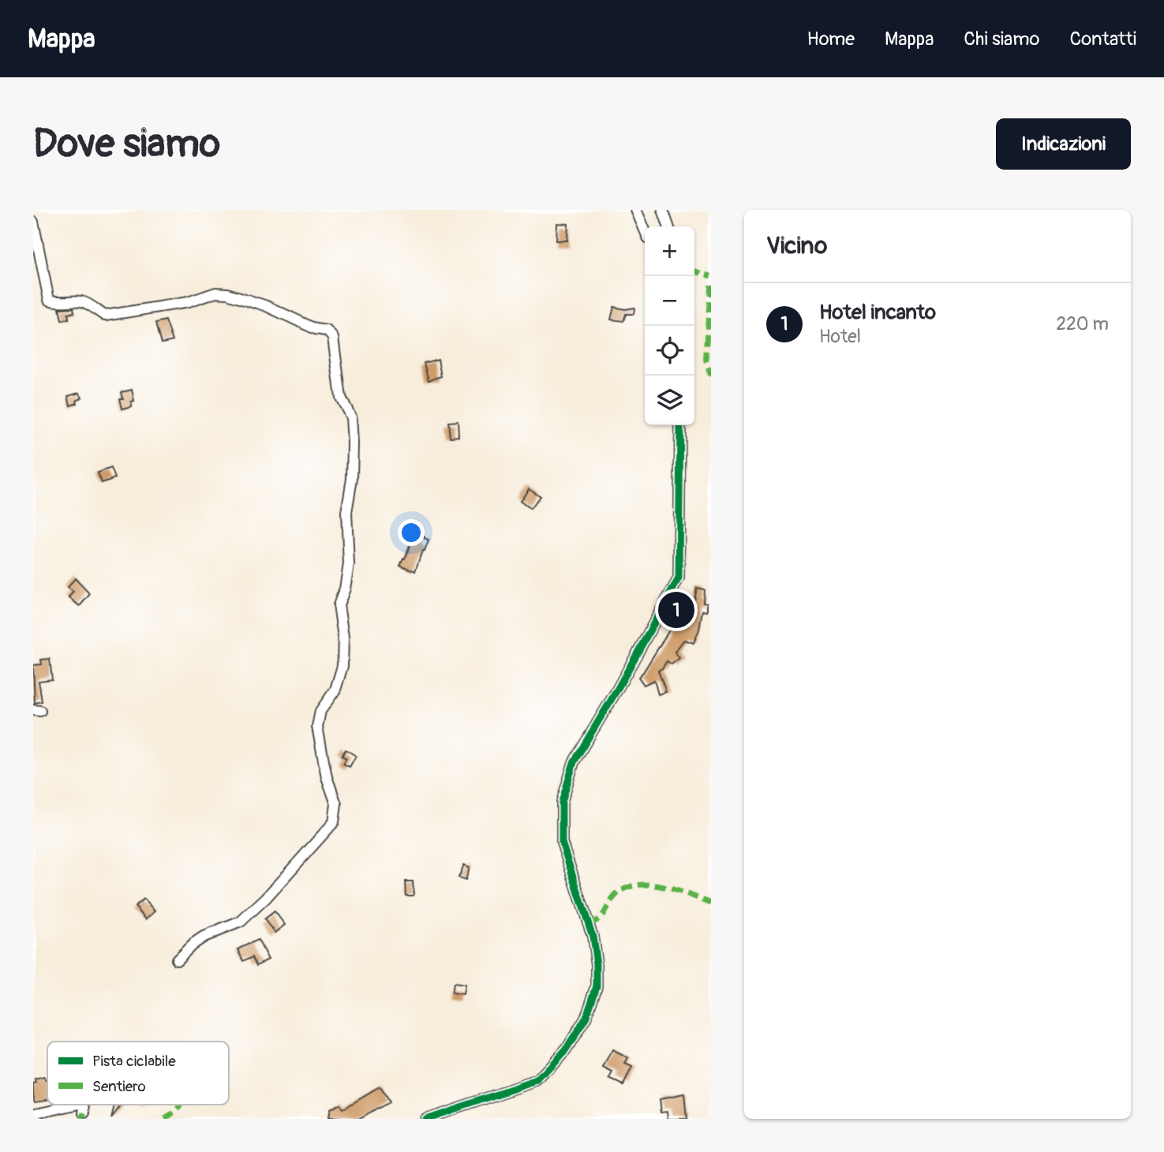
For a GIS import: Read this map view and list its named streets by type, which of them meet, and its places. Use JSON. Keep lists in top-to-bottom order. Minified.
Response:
{"legend":["Pista ciclabile","Sentiero"],"page":{"header":"Mappa","nav":["Home","Mappa","Chi siamo","Contatti"],"buttons":"Indicazioni","title":"Dove siamo","heading":"Vicino","map_buttons":["+","−"],"list":[{"mark":"1","name":"Hotel incanto","note":"Hotel","value":"220 m"}],"pins":"1"}}
